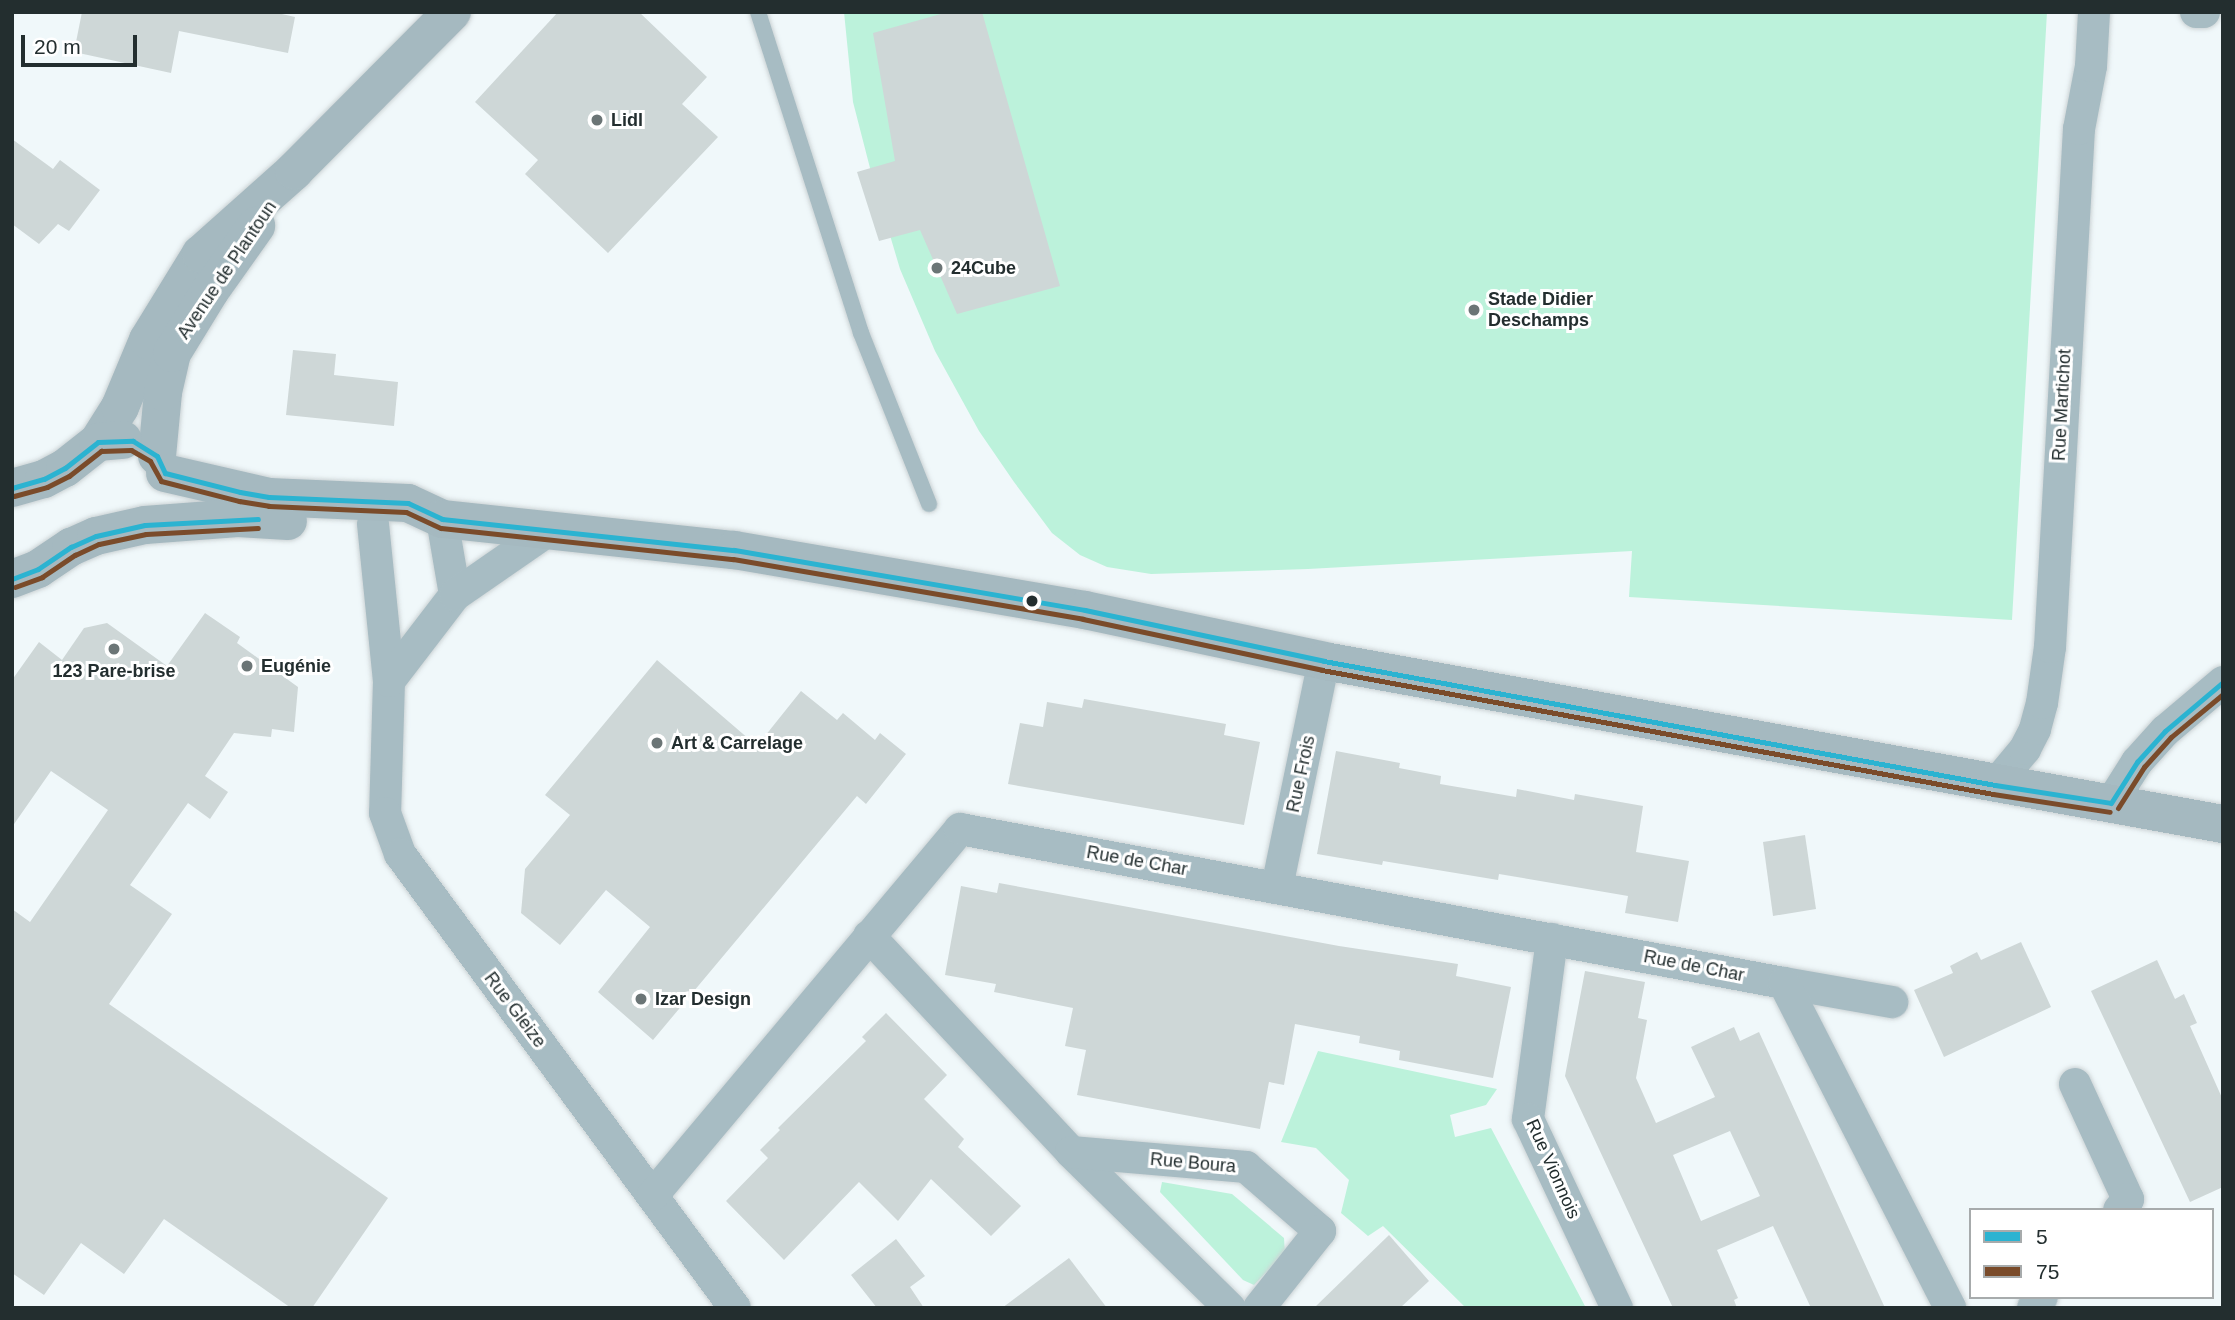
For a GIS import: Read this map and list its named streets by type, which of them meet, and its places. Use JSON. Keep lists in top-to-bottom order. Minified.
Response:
{"streets":{"main road":["Avenue de Plantoun"],"street":["Rue Martichot","Rue Frois","Rue de Char","Rue Gleize","Rue Boura","Rue Vionnois"]},"crossings":[["Rue Frois","Rue de Char"],["Rue de Char","Rue Gleize"],["Rue de Char","Rue Vionnois"]],"places":["Lidl","24Cube","Stade Didier Deschamps","123 Pare-brise","Eugénie","Art & Carrelage","Izar Design"],"lines":["transit line 5","transit line 75"],"legend":["5","75"],"scale_bar":"20 m"}
